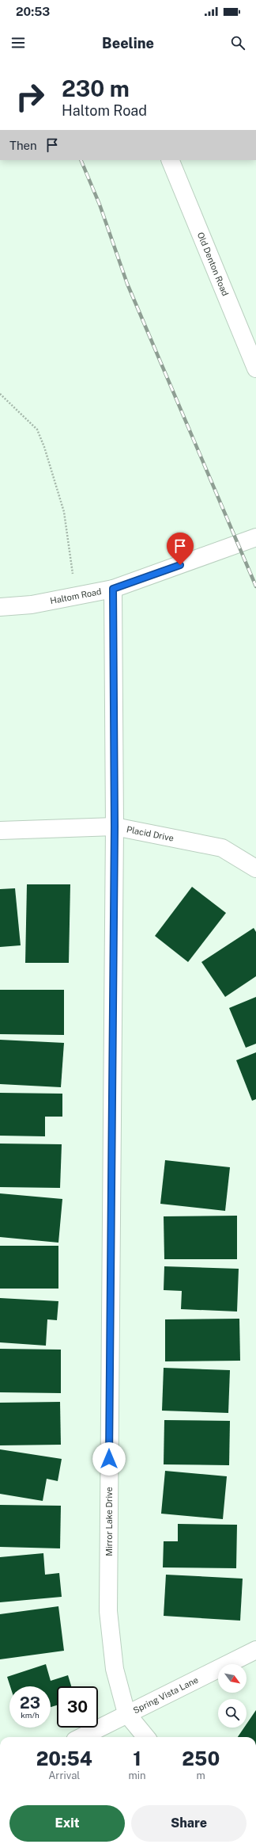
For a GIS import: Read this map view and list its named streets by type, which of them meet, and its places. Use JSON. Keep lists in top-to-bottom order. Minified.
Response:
{"streets":{"street":["Old Denton Road","Haltom Road","Placid Drive","Mirror Lake Drive","Spring Vista Lane"]},"crossings":[["Haltom Road","Mirror Lake Drive"],["Placid Drive","Mirror Lake Drive"],["Mirror Lake Drive","Spring Vista Lane"]],"north":"bottom right","page":{"status":"20:53","header":"Beeline","turn":["230 m","Haltom Road"],"then":"Then","speed":"23 km/h","limit":"30","eta":["20:54","Arrival","1","min","250","m"],"buttons":["Exit","Share"]}}
